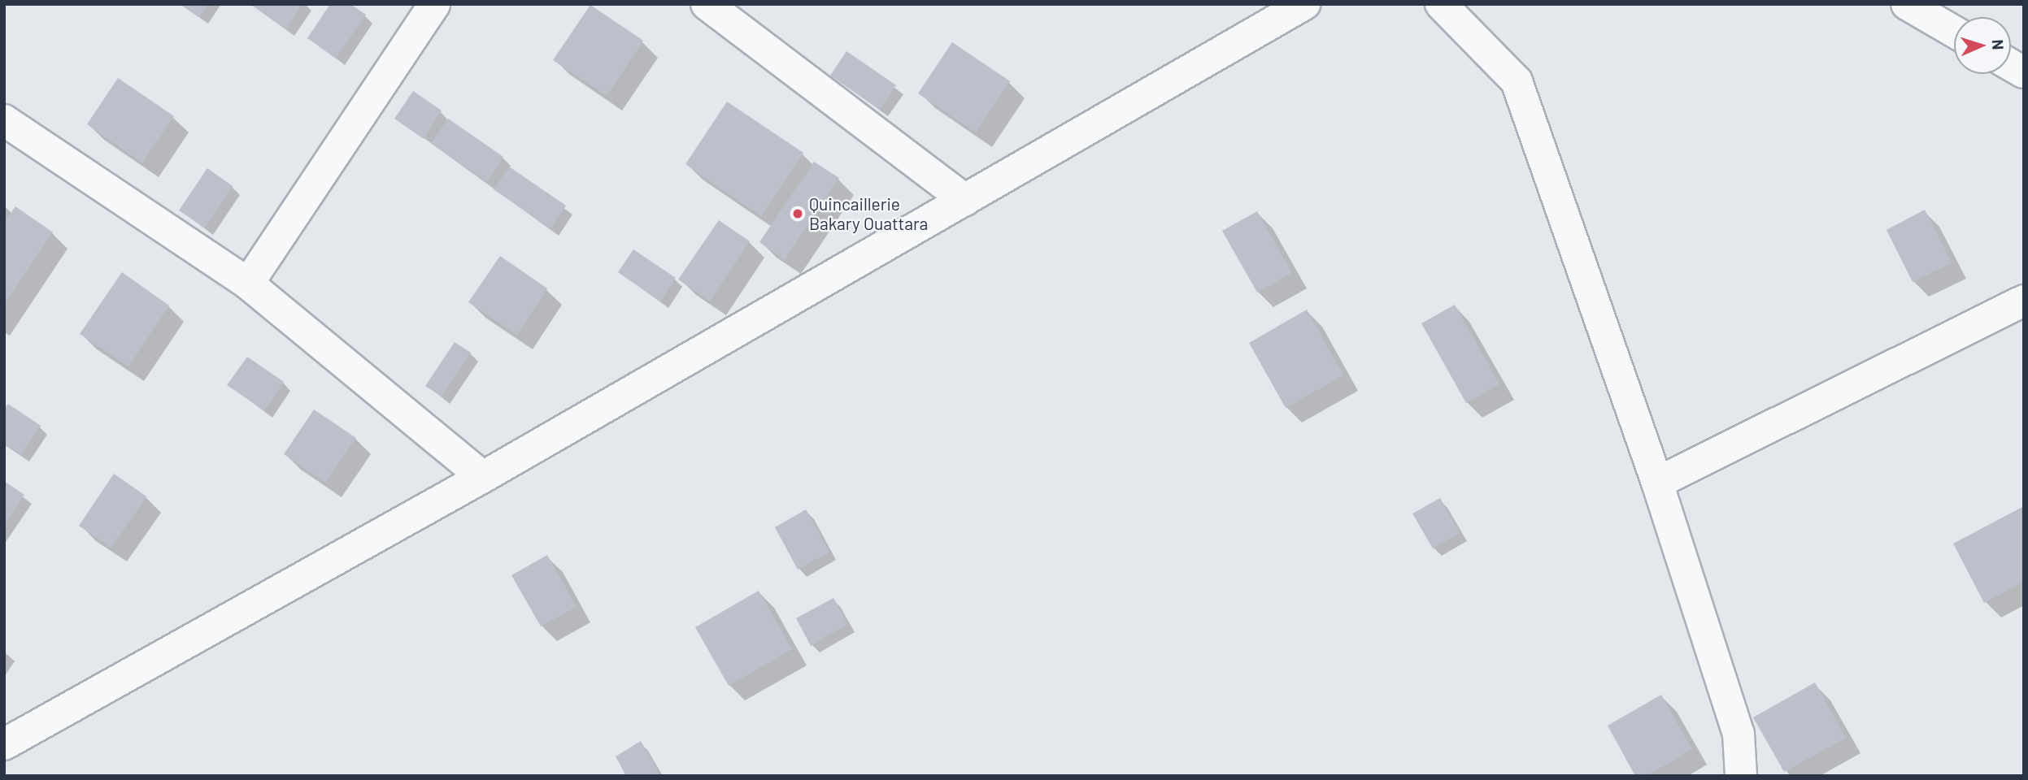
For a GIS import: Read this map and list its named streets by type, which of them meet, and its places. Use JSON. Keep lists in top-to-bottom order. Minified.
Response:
{"places":["Quincaillerie Bakary Ouattara"],"north":"right"}
